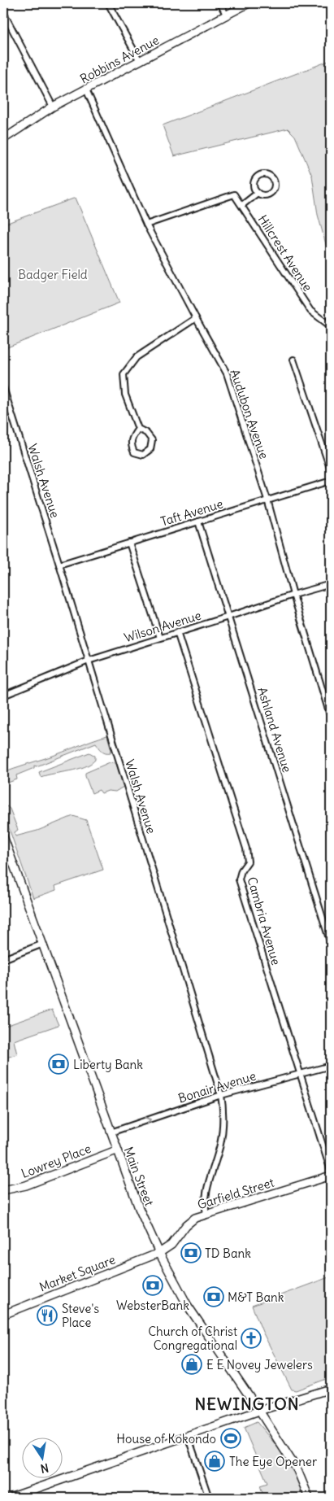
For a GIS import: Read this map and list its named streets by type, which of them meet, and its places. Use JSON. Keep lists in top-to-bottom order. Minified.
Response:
{"streets":{"main road":["Robbins Avenue","Lowrey Place","Main Street","Garfield Street","Market Square"],"street":["Hillcrest Avenue","Audubon Avenue","Walsh Avenue","Taft Avenue","Wilson Avenue","Ashland Avenue","Cambria Avenue","Bonair Avenue"]},"crossings":[["Robbins Avenue","Audubon Avenue"],["Hillcrest Avenue","Audubon Avenue"],["Audubon Avenue","Taft Avenue"],["Audubon Avenue","Wilson Avenue"],["Walsh Avenue","Taft Avenue"],["Walsh Avenue","Wilson Avenue"],["Walsh Avenue","Bonair Avenue"],["Walsh Avenue","Garfield Street"],["Taft Avenue","Ashland Avenue"],["Wilson Avenue","Ashland Avenue"],["Wilson Avenue","Cambria Avenue"],["Cambria Avenue","Bonair Avenue"],["Bonair Avenue","Main Street"],["Lowrey Place","Main Street"],["Main Street","Garfield Street"],["Main Street","Market Square"],["Garfield Street","Market Square"]],"one_way":["Bonair Avenue"],"districts":["NEWINGTON"],"parks":["Badger Field"],"places":{"bank":["Liberty Bank","TD Bank","WebsterBank","M&T Bank"],"restaurant":["Steve's Place"],"church":["Church of Christ Congregational"],"shop":["E E Novey Jewelers","The Eye Opener"],"sports":["House of Kokondo"]},"north":"bottom"}
